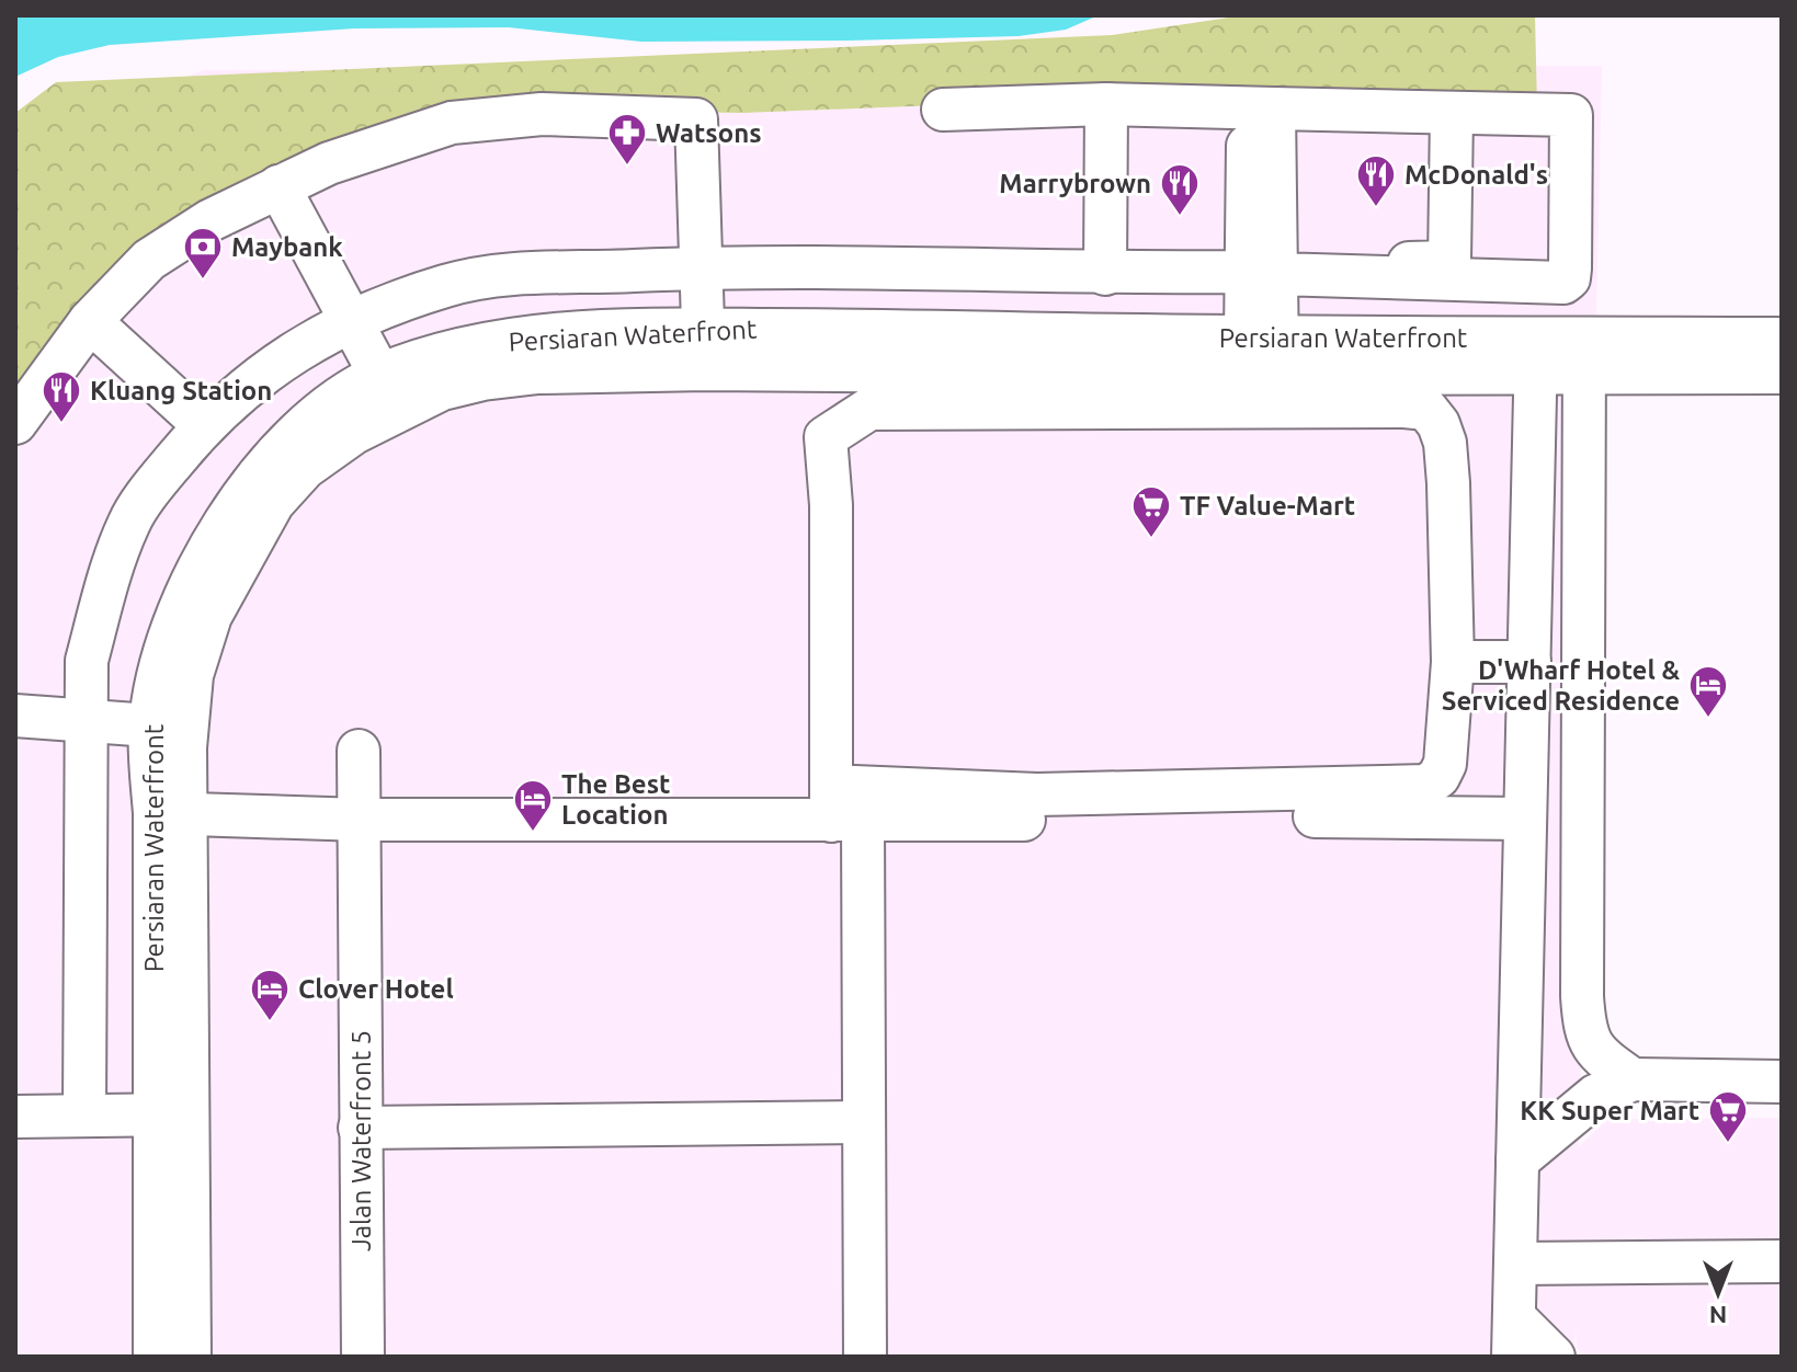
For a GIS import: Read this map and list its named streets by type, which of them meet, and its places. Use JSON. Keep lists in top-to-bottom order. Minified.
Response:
{"streets":{"street":["Persiaran Waterfront","Jalan Waterfront 5"]},"places":{"pharmacy":["Watsons"],"restaurant":["McDonald's","Marrybrown","Kluang Station"],"bank":["Maybank"],"supermarket":["TF Value-Mart","KK Super Mart"],"hotel":["D'Wharf Hotel & Serviced Residence","The Best Location","Clover Hotel"]},"north":"bottom"}
